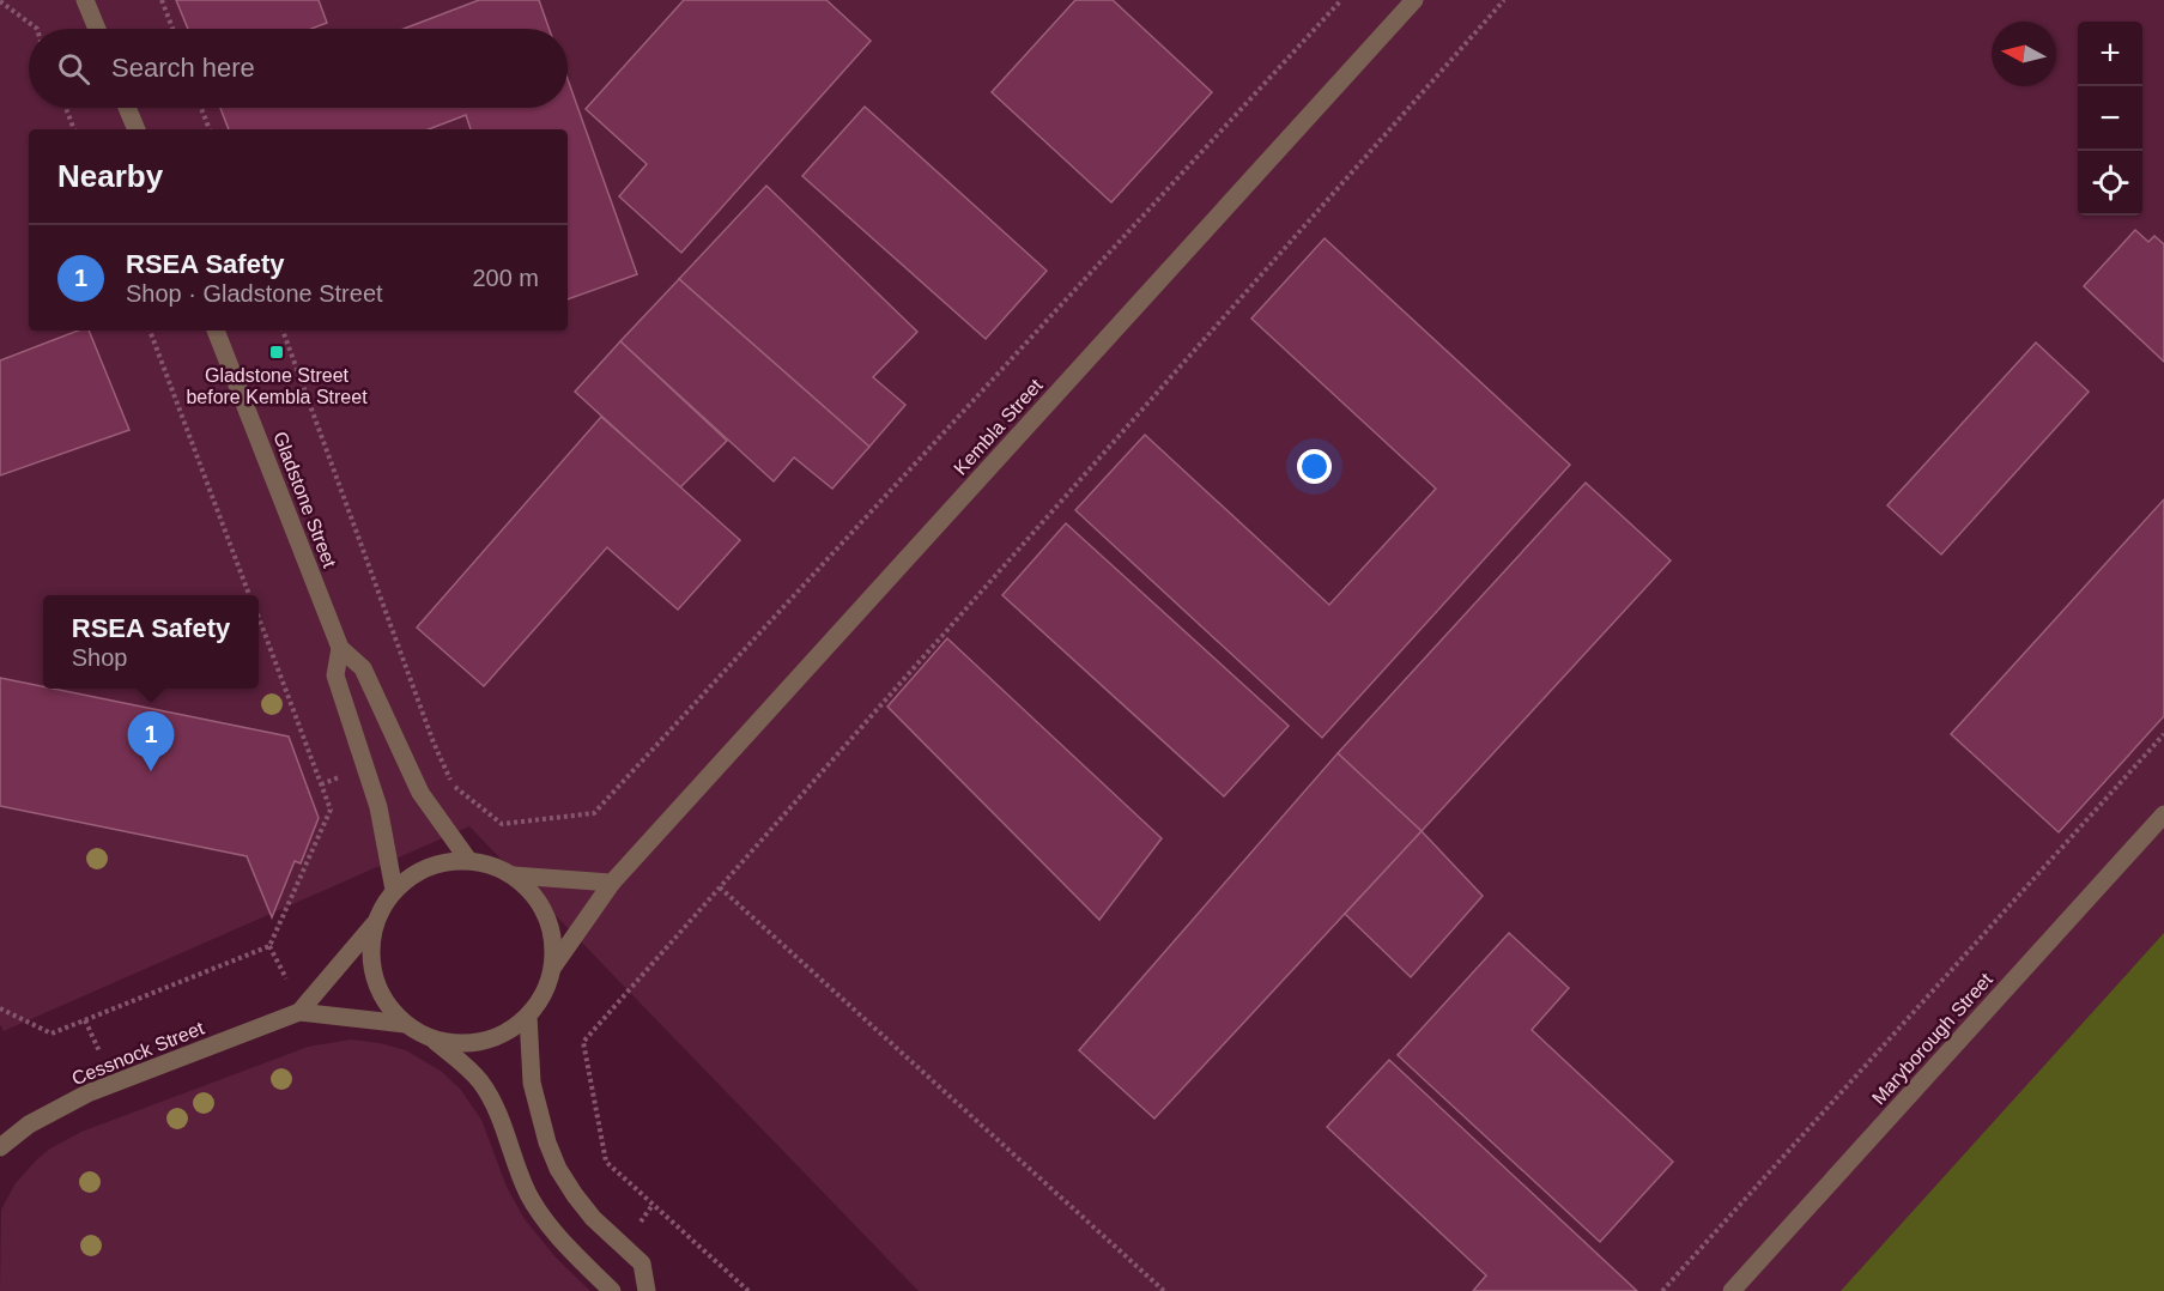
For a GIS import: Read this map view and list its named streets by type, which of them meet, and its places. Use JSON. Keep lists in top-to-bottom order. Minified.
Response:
{"streets":{"street":["Kembla Street","Gladstone Street","Maryborough Street","Cessnock Street"]},"crossings":[["Kembla Street","Gladstone Street"],["Kembla Street","Cessnock Street"],["Gladstone Street","Cessnock Street"]],"places":{"transit":["Gladstone Street before Kembla Street"]},"north":"left","page":{"map_buttons":["+","−"],"search":"Search here","heading":"Nearby","list":[{"mark":"1","name":"RSEA Safety","note":"Shop · Gladstone Street","value":"200 m"}],"popup":["RSEA Safety","Shop"],"pins":"1"}}
